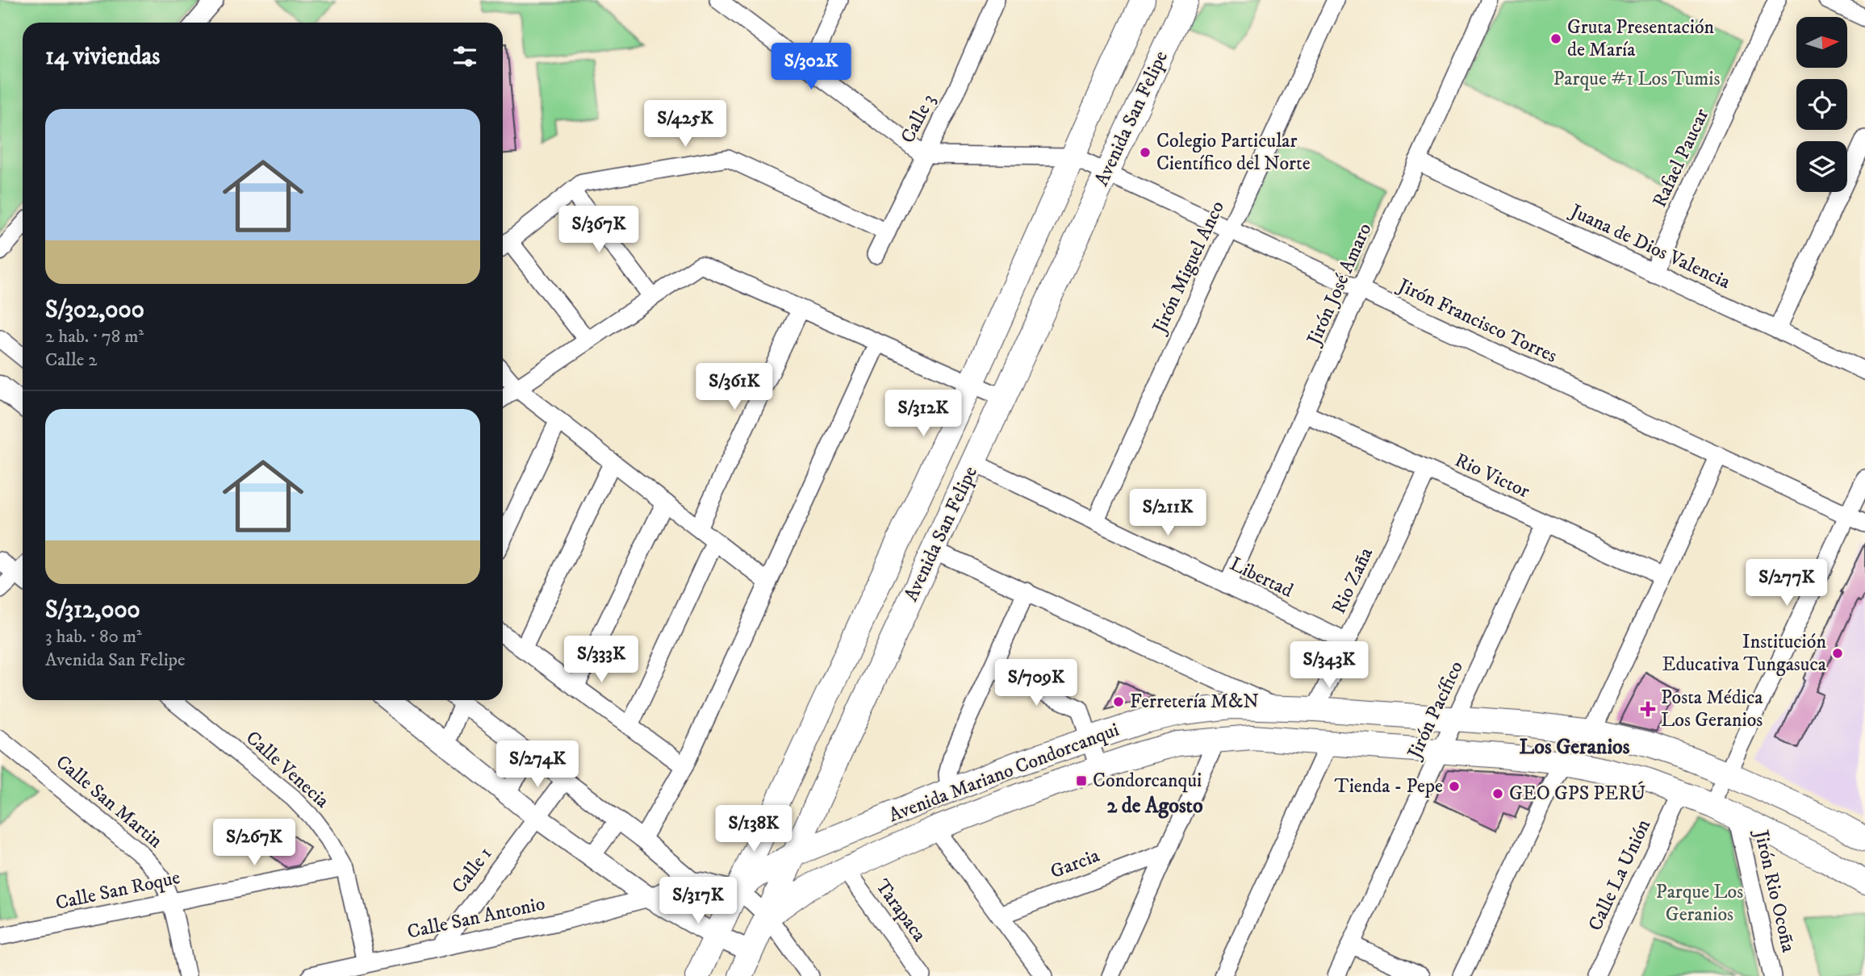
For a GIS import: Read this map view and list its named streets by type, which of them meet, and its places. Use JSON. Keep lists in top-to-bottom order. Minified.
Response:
{"streets":{"main road":["Avenida San Felipe","Avenida Mariano Condorcanqui"],"street":["Calle 3","Rafael Paucar","Juana de Dios Valencia","Jirón Miguel Anco","Jirón José Amaro","Jirón Francisco Torres","Rio Victor","Libertad","Rio Zaña","Jirón Pacífico","Calle Venecia","Calle San Martin","Garcia","Calle 1","Calle La Unión","Calle San Roque","Jirón Rio Ocoña","Tarapaca","Calle San Antonio"]},"crossings":[["Avenida San Felipe","Jirón Francisco Torres"],["Avenida San Felipe","Libertad"],["Avenida San Felipe","Avenida Mariano Condorcanqui"],["Rafael Paucar","Juana de Dios Valencia"],["Juana de Dios Valencia","Jirón José Amaro"],["Jirón Miguel Anco","Jirón Francisco Torres"],["Jirón Miguel Anco","Libertad"],["Jirón José Amaro","Jirón Francisco Torres"],["Jirón José Amaro","Rio Victor"],["Jirón José Amaro","Libertad"],["Rio Victor","Rio Zaña"],["Rio Victor","Jirón Pacífico"],["Libertad","Rio Zaña"],["Rio Zaña","Avenida Mariano Condorcanqui"],["Jirón Pacífico","Avenida Mariano Condorcanqui"],["Calle Venecia","Calle San Roque"],["Calle Venecia","Calle San Antonio"],["Avenida Mariano Condorcanqui","Calle La Unión"],["Avenida Mariano Condorcanqui","Jirón Rio Ocoña"],["Avenida Mariano Condorcanqui","Tarapaca"],["Calle San Martin","Calle San Roque"],["Calle 1","Calle San Antonio"]],"districts":["Los Geranios","2 de Agosto"],"parks":["Parque #1 Los Tumis","Parque Los Geranios"],"places":{"other":["Gruta Presentación de María","Colegio Particular Científico del Norte","Institución Educativa Tungasuca","Ferretería M&N","Tienda - Pepe","GEO GPS PERÚ"],"health":["Posta Médica Los Geranios"],"transit":["Condorcanqui"]},"north":"right","page":{"heading":"14 viviendas","price":["S/302K","S/425K","S/367K","S/361K","S/312K","S/211K","S/277K","S/333K","S/343K","S/709K","S/274K","S/138K","S/267K","S/317K"],"list":[{"name":"S/302,000","note":"2 hab. · 78 m² · Calle 2"},{"name":"S/312,000","note":"3 hab. · 80 m² · Avenida San Felipe"}]}}
